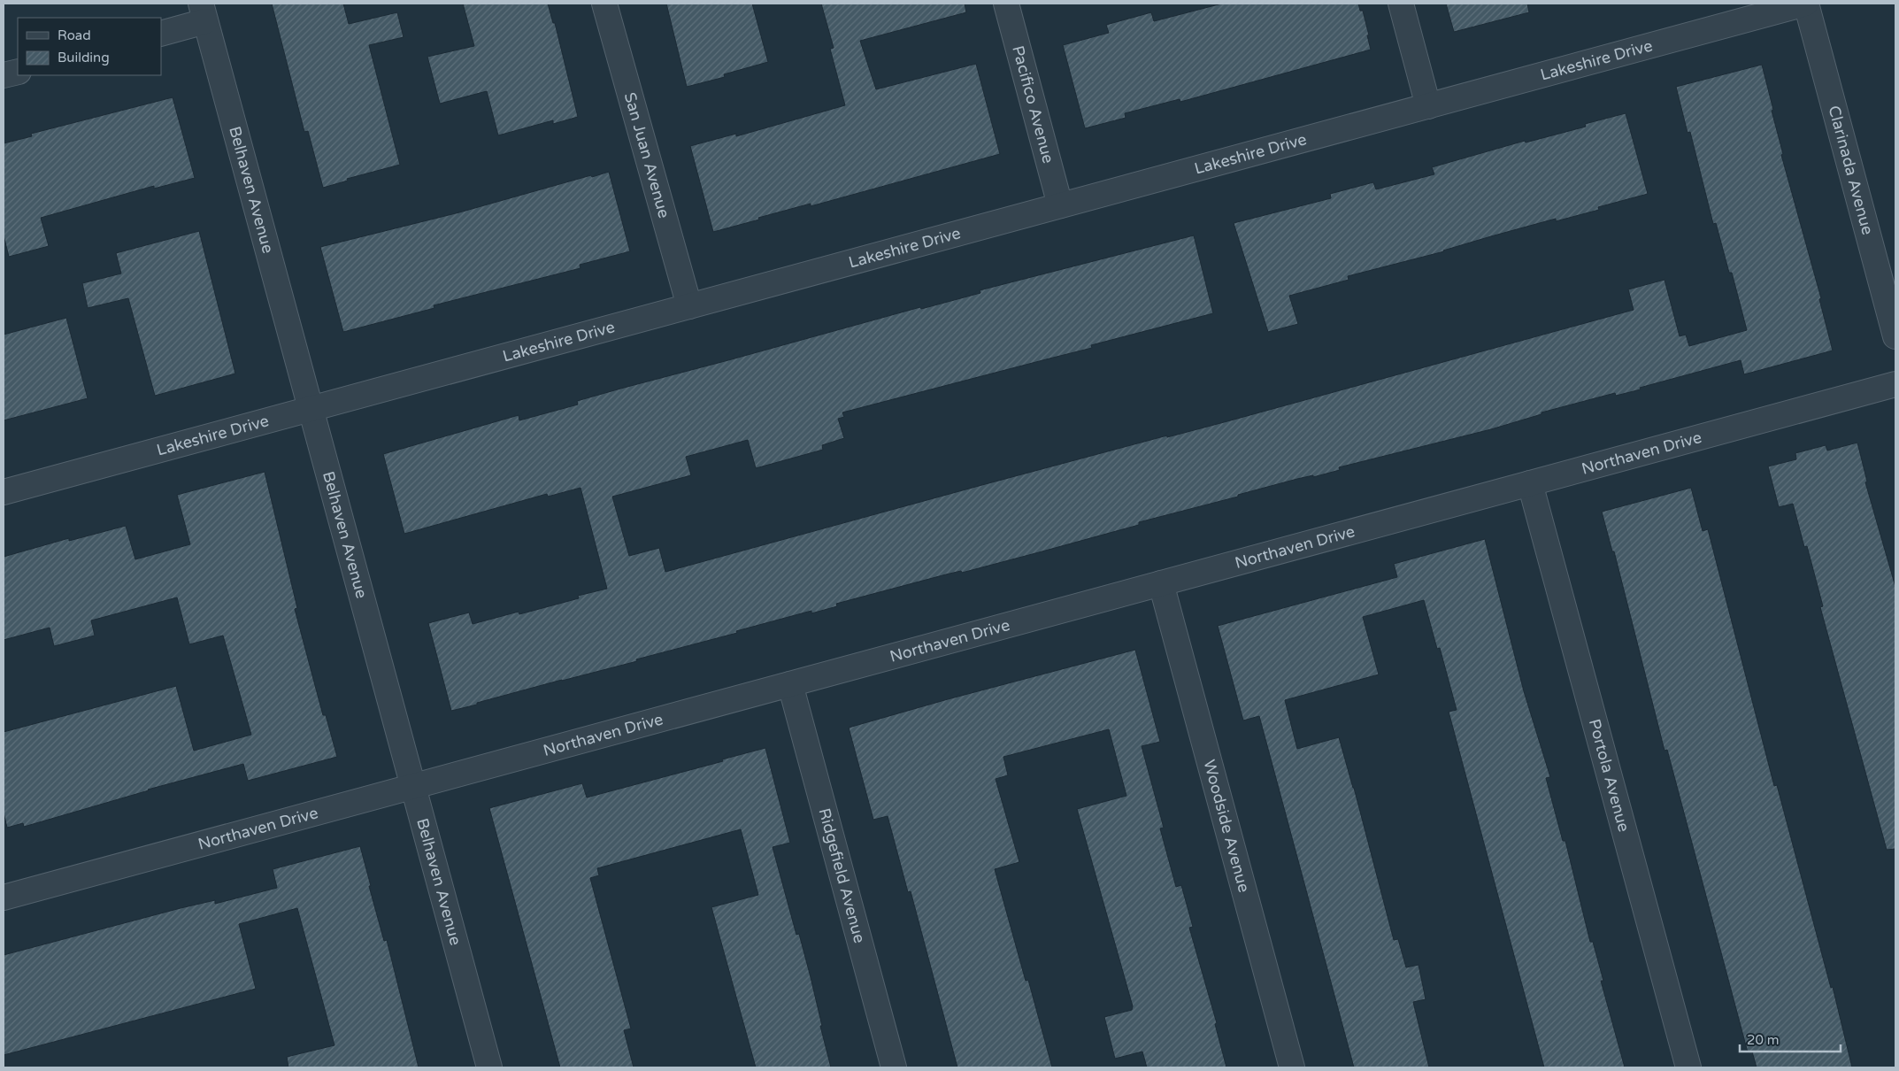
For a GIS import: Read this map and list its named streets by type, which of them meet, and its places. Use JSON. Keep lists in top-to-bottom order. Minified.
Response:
{"streets":{"street":["Lakeshire Drive","Pacifico Avenue","San Juan Avenue","Clarinada Avenue","Belhaven Avenue","Northaven Drive","Portola Avenue","Woodside Avenue","Ridgefield Avenue"]},"crossings":[["Lakeshire Drive","Pacifico Avenue"],["Lakeshire Drive","San Juan Avenue"],["Lakeshire Drive","Clarinada Avenue"],["Lakeshire Drive","Belhaven Avenue"],["Belhaven Avenue","Northaven Drive"],["Northaven Drive","Portola Avenue"],["Northaven Drive","Woodside Avenue"],["Northaven Drive","Ridgefield Avenue"]],"legend":["Road","Building"],"scale_bar":"20 m"}
